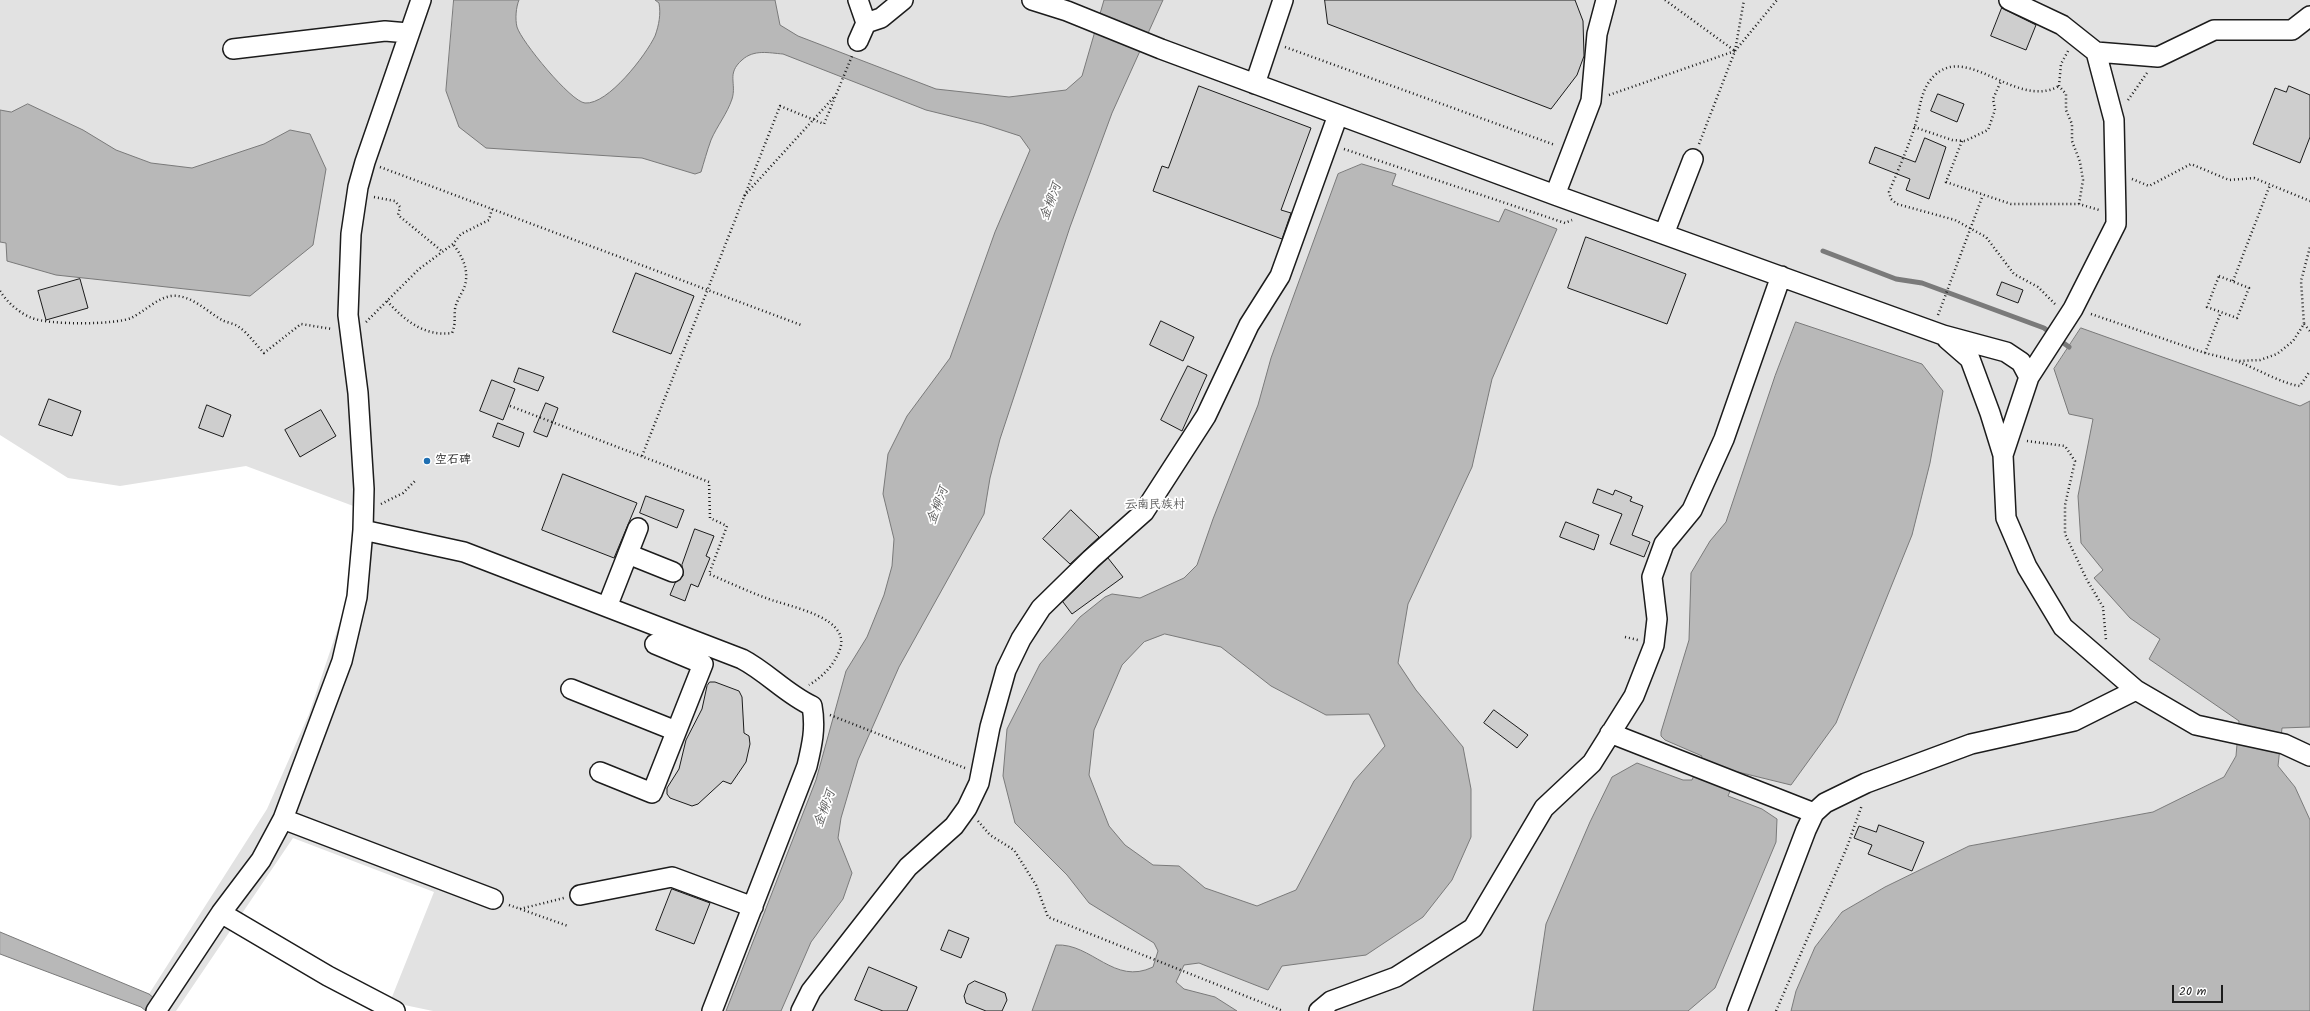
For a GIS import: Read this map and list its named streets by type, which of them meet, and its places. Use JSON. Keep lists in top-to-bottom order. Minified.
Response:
{"water":["金柳河"],"parks":["云南民族村"],"places":["空石碑"],"scale_bar":"20 m"}
